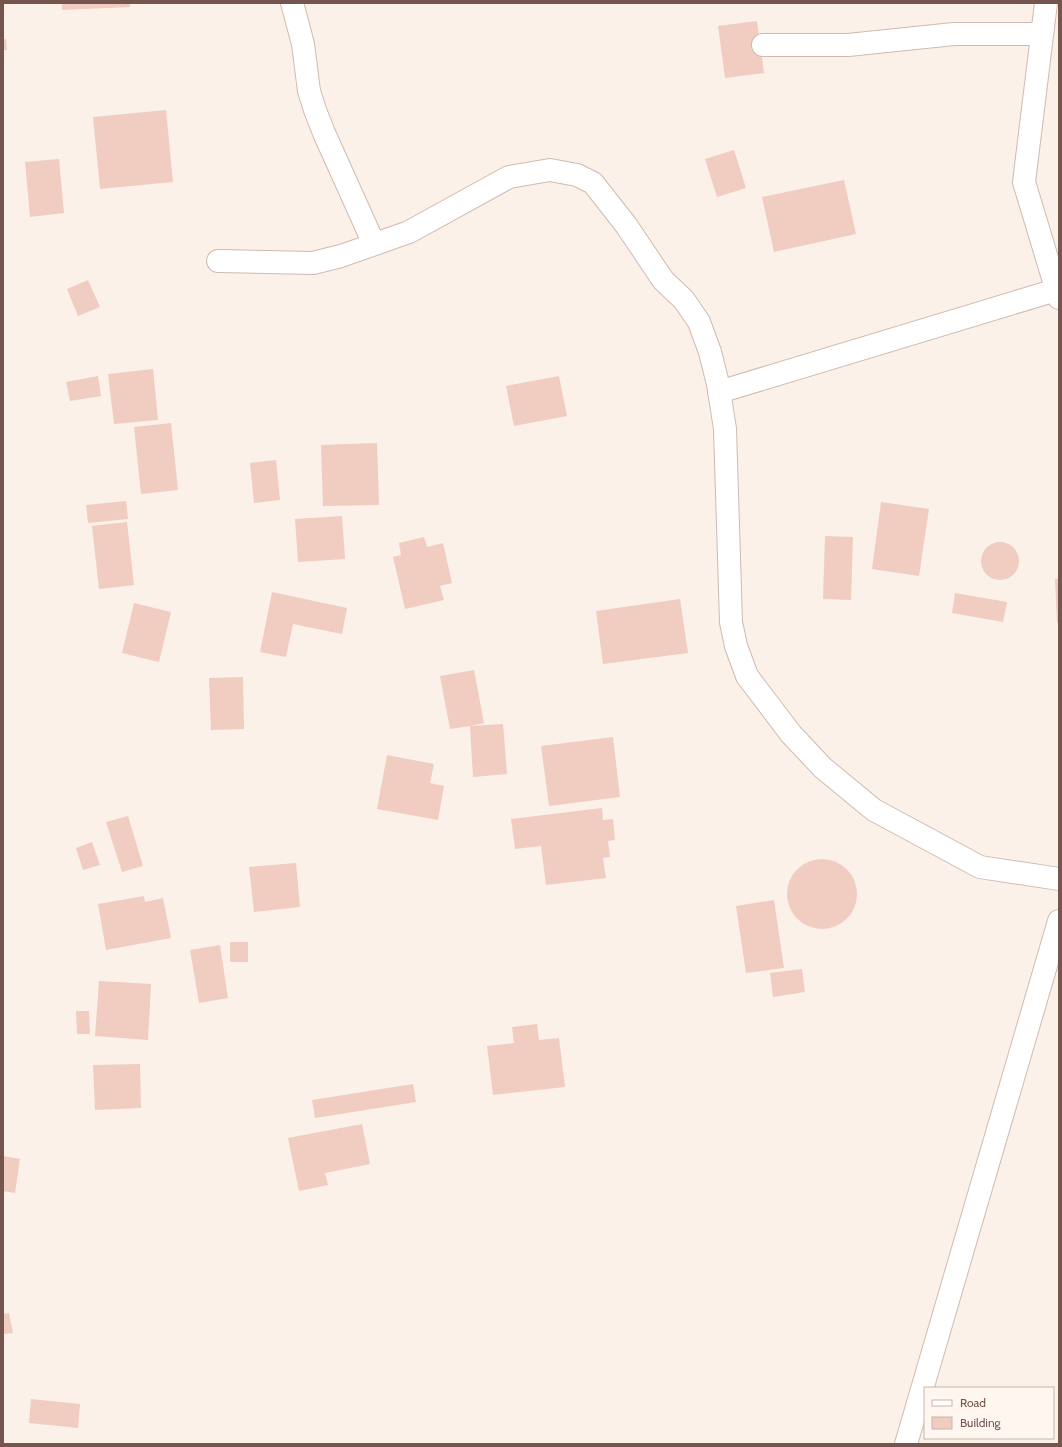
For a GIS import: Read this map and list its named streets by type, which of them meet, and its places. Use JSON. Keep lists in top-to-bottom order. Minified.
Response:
{"legend":["Road","Building"]}
